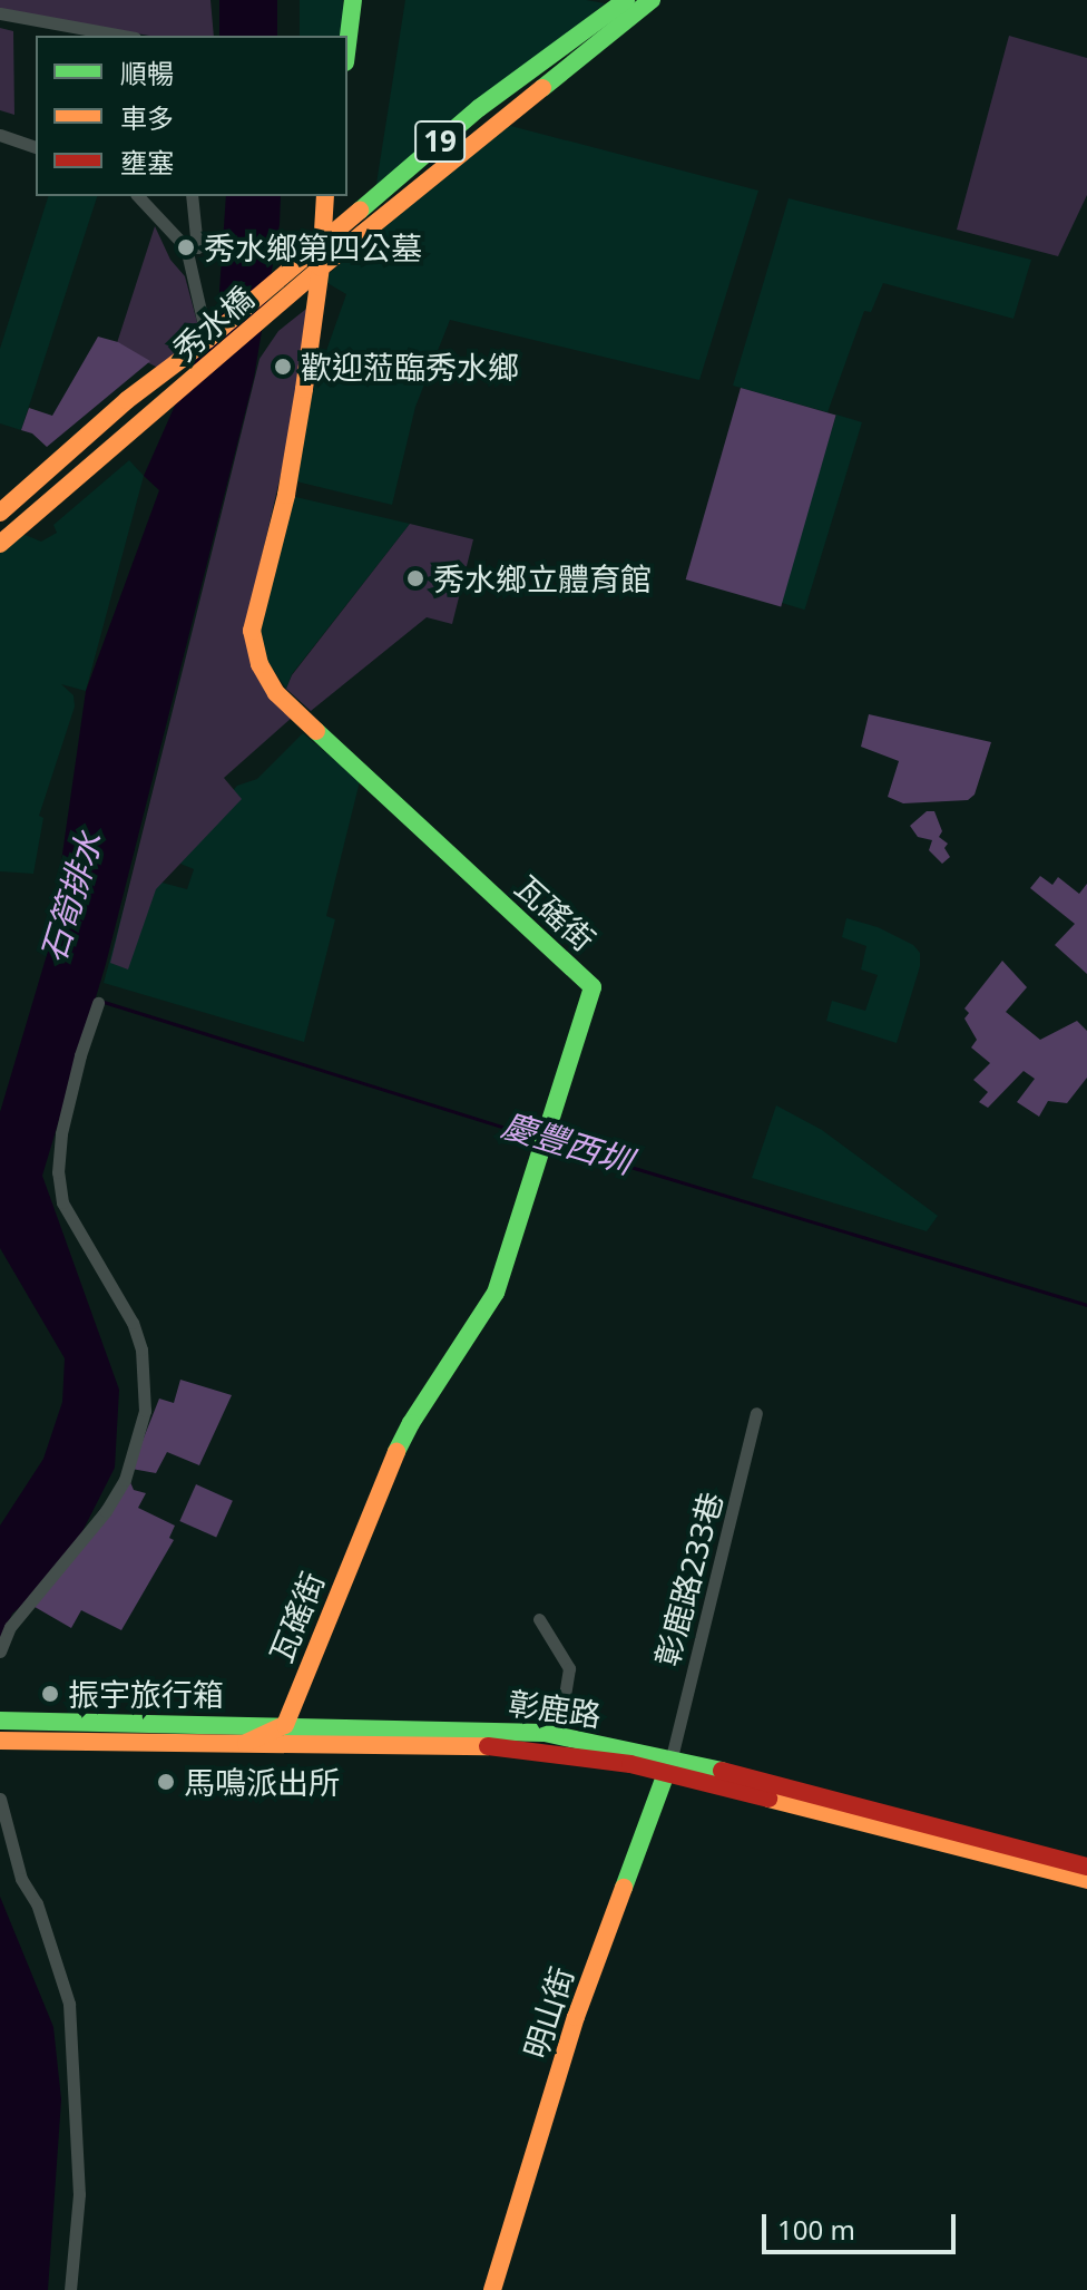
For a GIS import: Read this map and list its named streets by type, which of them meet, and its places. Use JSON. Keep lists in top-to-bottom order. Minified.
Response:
{"streets":{"main road":["19","秀水橋","瓦磘街","彰鹿路","明山街"],"street":["彰鹿路233巷"]},"crossings":[["19","秀水橋"],["19","瓦磘街"],["秀水橋","瓦磘街"],["瓦磘街","彰鹿路"],["彰鹿路233巷","彰鹿路"],["彰鹿路233巷","明山街"],["彰鹿路","明山街"]],"water":["石筍排水","慶豐西圳"],"places":["秀水鄉第四公墓","歡迎蒞臨秀水鄉","秀水鄉立體育館","振宇旅行箱","馬鳴派出所"],"legend":["順暢","車多","壅塞"],"scale_bar":"100 m"}
